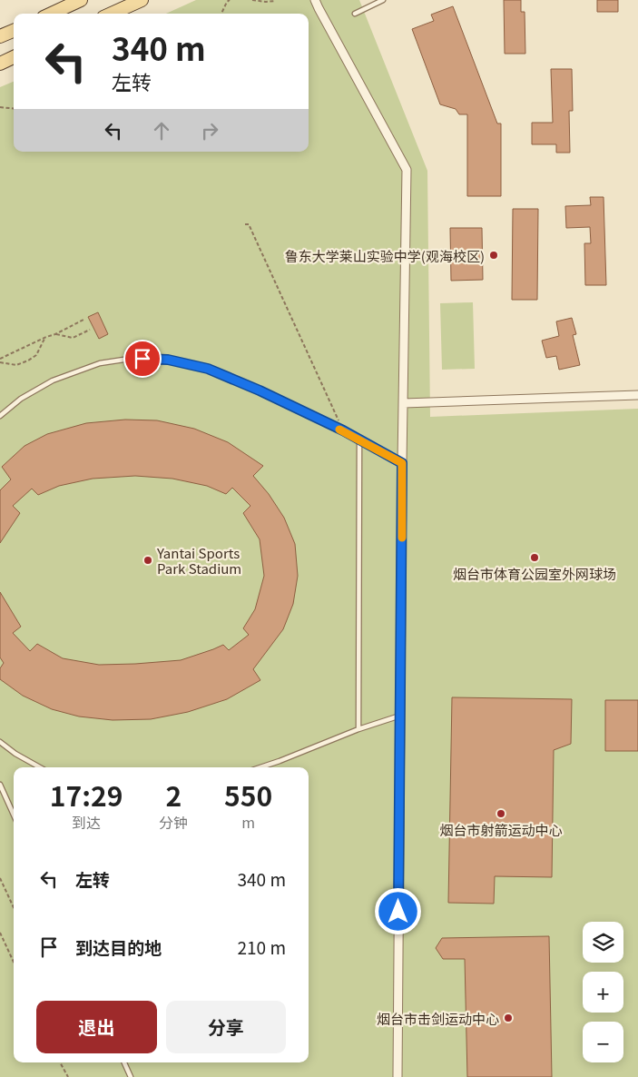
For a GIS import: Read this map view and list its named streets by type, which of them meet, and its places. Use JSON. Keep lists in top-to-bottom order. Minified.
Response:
{"places":["鲁东大学莱山实验中学(观海校区)","烟台市体育公园室外网球场","Yantai Sports Park Stadium","烟台市射箭运动中心","烟台市击剑运动中心"],"page":{"turn":["340 m","左转"],"eta":["17:29","到达","2","分钟","550","m"],"list":[{"name":"左转","value":"340 m"},{"name":"到达目的地","value":"210 m"}],"map_buttons":["+","−"],"buttons":["退出","分享"]}}
